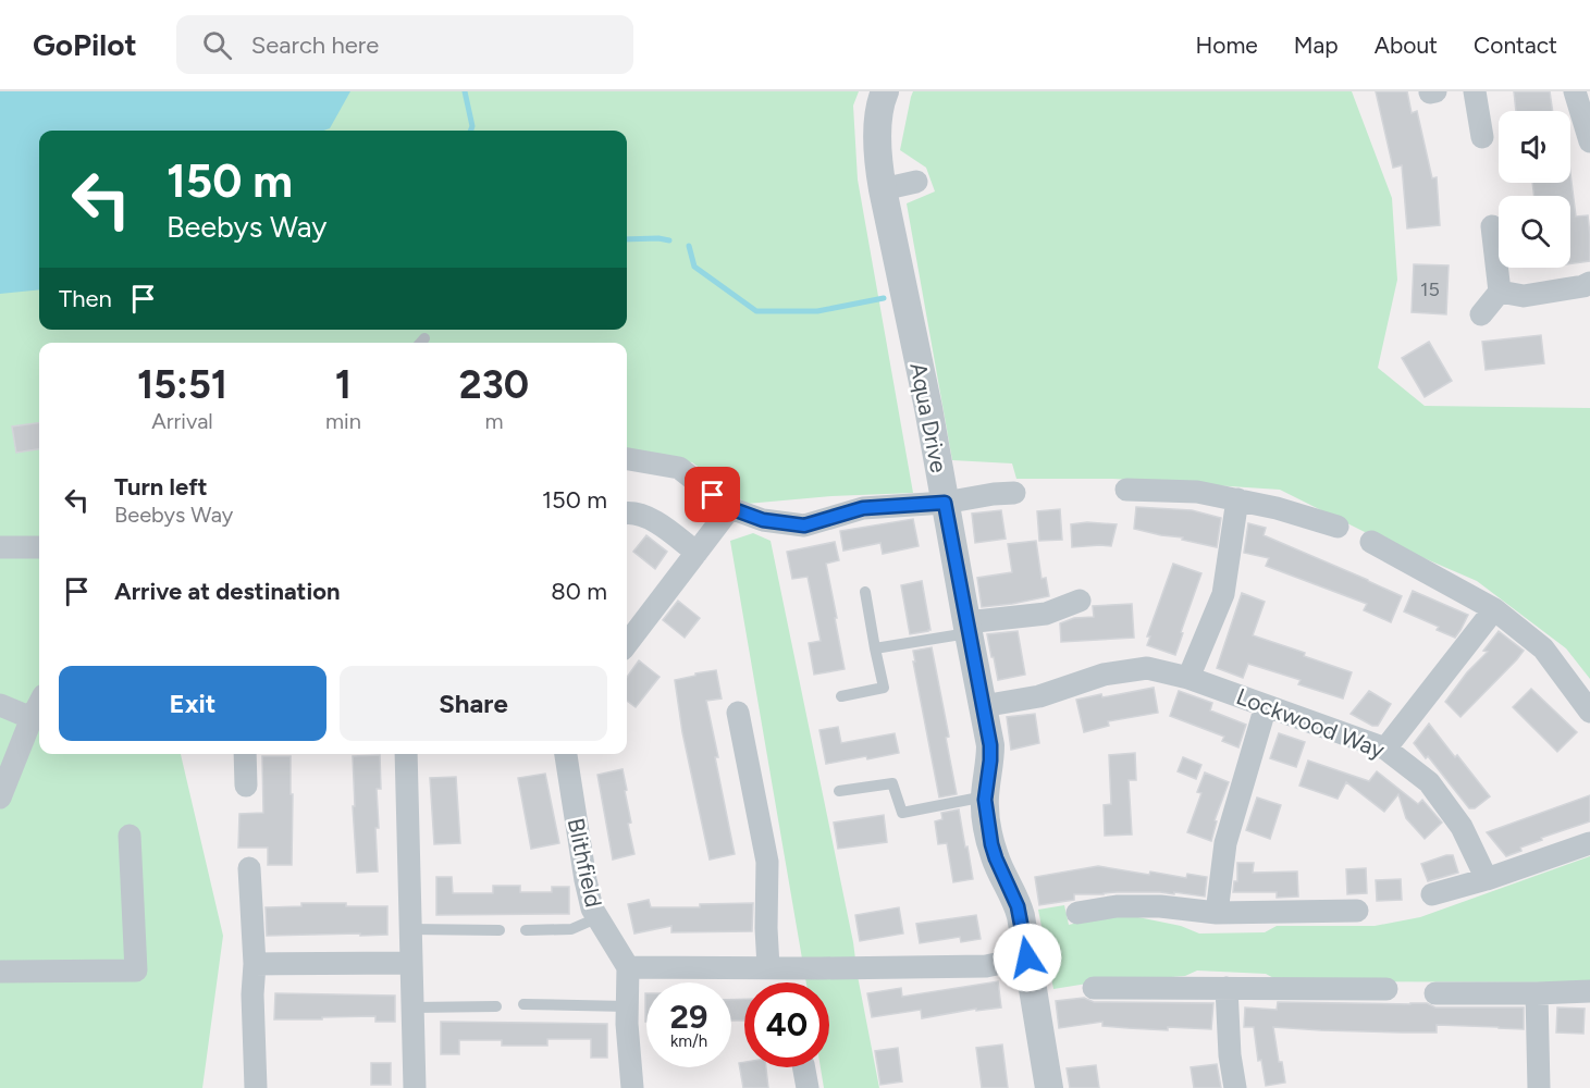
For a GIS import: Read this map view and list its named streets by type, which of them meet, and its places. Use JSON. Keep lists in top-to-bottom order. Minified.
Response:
{"streets":{"street":["Aqua Drive","Lockwood Way","Blithfield"]},"crossings":[["Aqua Drive","Lockwood Way"]],"house_numbers":["15"],"page":{"header":"GoPilot","search":"Search here","nav":["Home","Map","About","Contact"],"turn":["150 m","Beebys Way"],"then":"Then","eta":["15:51","Arrival","1","min","230","m"],"list":[{"name":"Turn left","note":"Beebys Way","value":"150 m"},{"name":"Arrive at destination","value":"80 m"}],"buttons":["Exit","Share"],"speed":"29 km/h","limit":"40"}}
